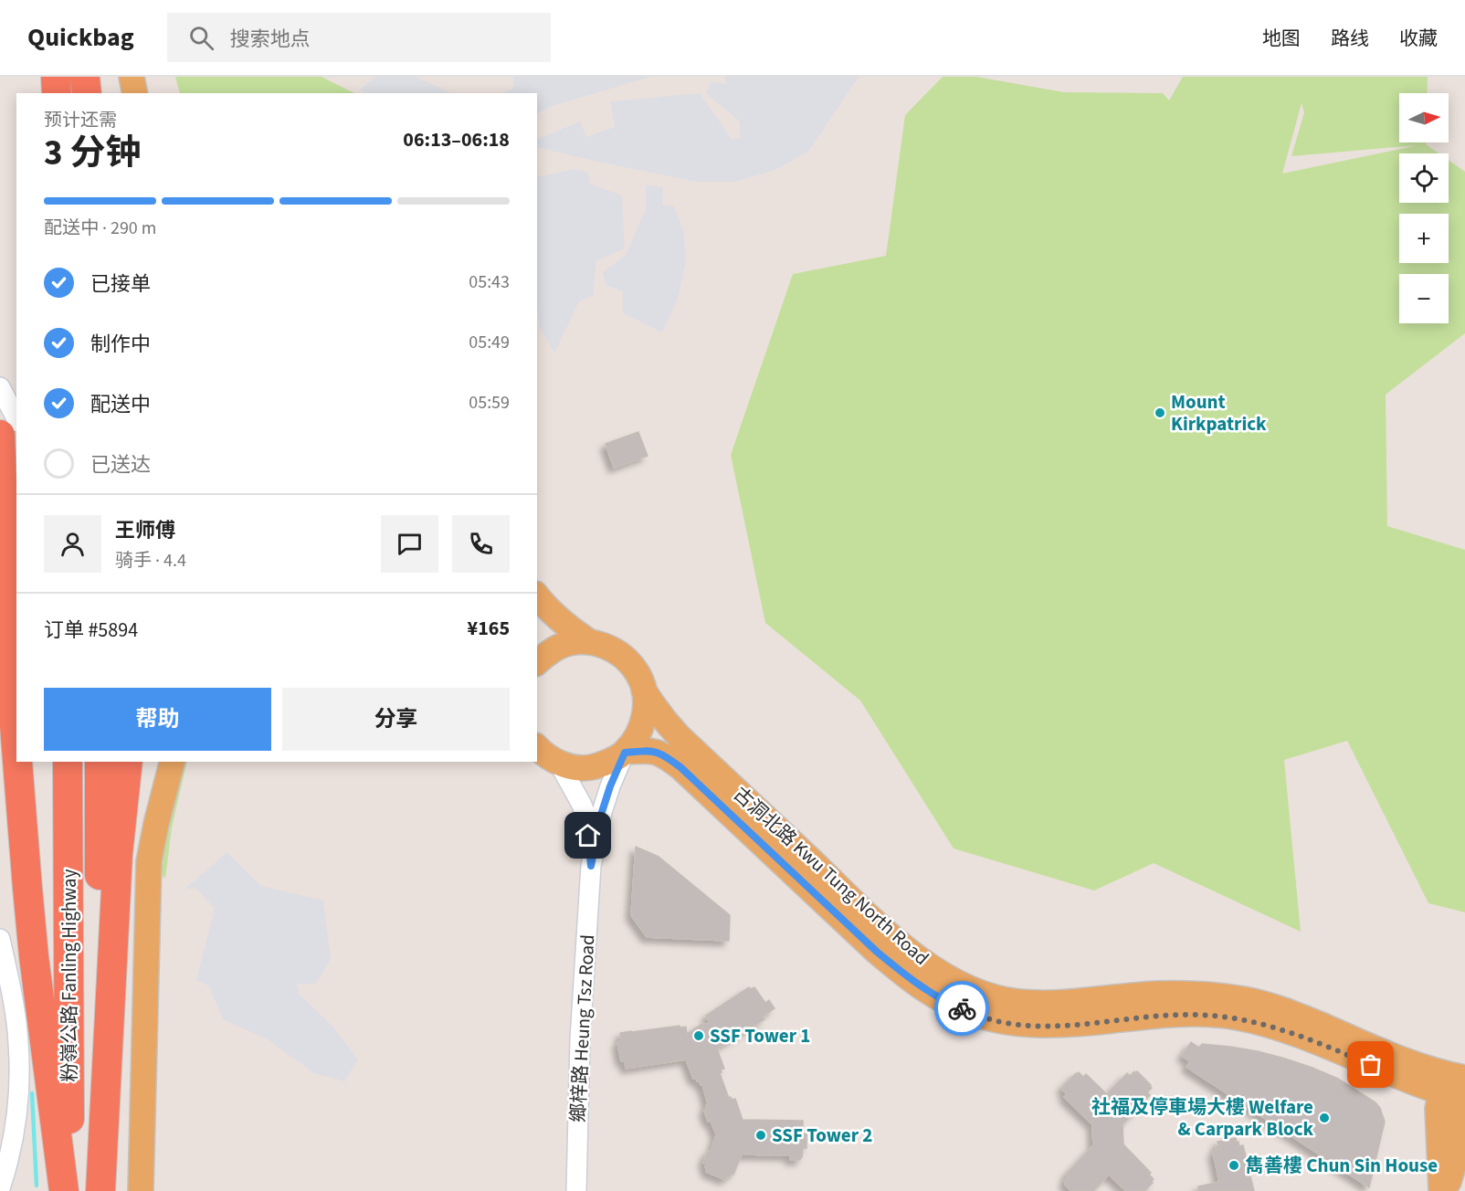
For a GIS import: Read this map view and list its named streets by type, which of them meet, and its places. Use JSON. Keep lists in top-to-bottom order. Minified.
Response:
{"streets":{"highway":["粉嶺公路 Fanling Highway"],"main road":["古洞北路 Kwu Tung North Road"],"street":["鄉梓路 Heung Tsz Road"]},"crossings":[["古洞北路 Kwu Tung North Road","鄉梓路 Heung Tsz Road"]],"places":["Mount Kirkpatrick","SSF Tower 1","社福及停車場大樓 Welfare & Carpark Block","SSF Tower 2","雋善樓 Chun Sin House"],"north":"right","page":{"header":"Quickbag","search":"搜索地点","nav":["地图","路线","收藏"],"map_buttons":["+","−"],"heading":["3 分钟","预计还需","06:13–06:18"],"panel":["王师傅","骑手 · 4.4","订单 #5894","¥165"],"bar":"配送中 · 290 m","list":[["已接单","05:43"],["制作中","05:49"],["配送中","05:59"],"已送达"],"buttons":["帮助","分享"]}}
